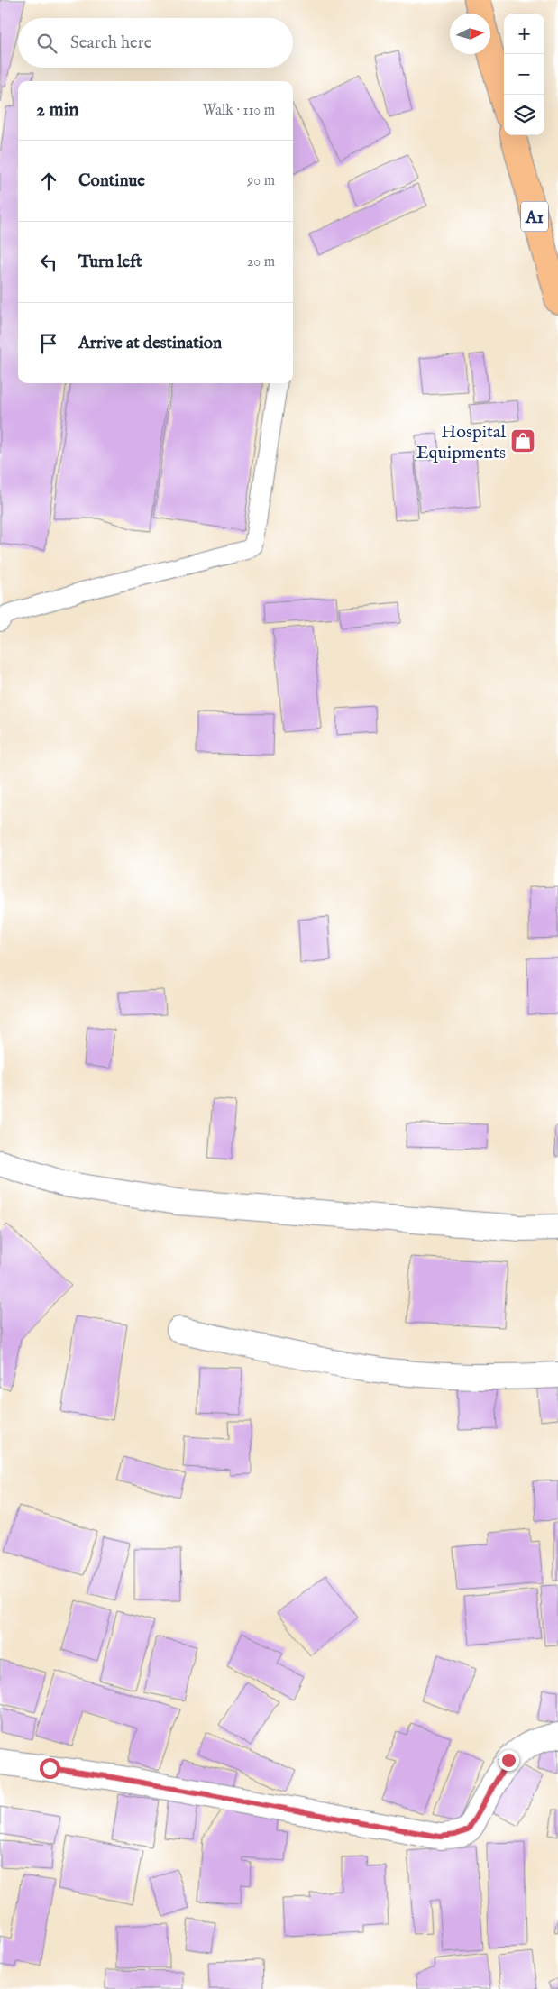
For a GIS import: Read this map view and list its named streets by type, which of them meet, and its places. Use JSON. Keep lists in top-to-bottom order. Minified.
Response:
{"streets":{"highway":["A1"]},"places":{"shop":["Hospital Equipments"]},"north":"right","page":{"map_buttons":["+","−"],"search":"Search here","heading":["2 min","Walk · 110 m"],"list":[["Continue","90 m"],["Turn left","20 m"],"Arrive at destination"]}}
